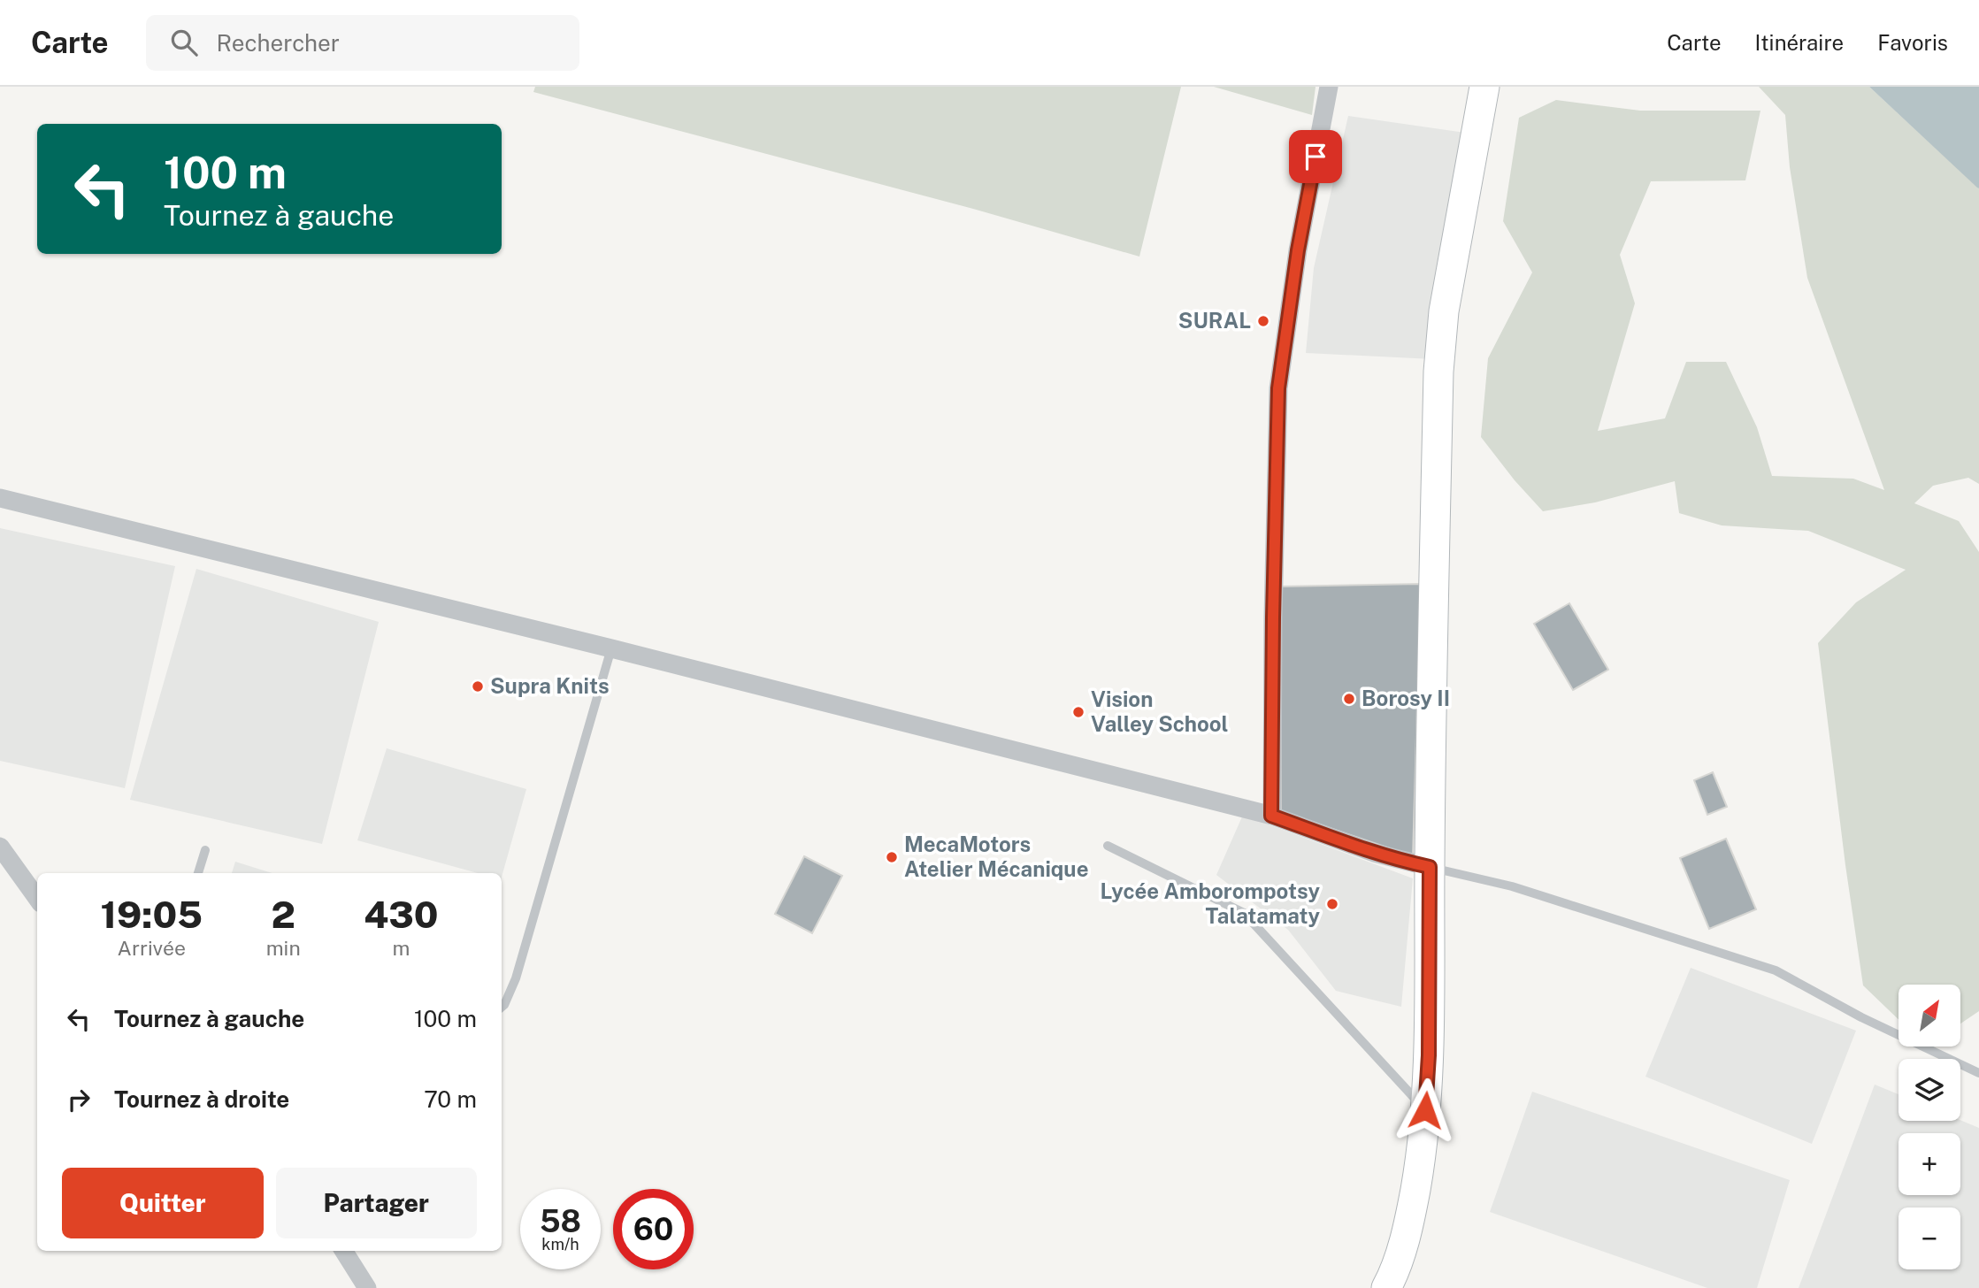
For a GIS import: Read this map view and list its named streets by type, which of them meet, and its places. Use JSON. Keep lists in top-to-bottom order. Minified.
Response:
{"places":["SURAL","Supra Knits","Borosy II","Vision Valley School","MecaMotors Atelier Mécanique","Lycée Amborompotsy Talatamaty"],"north":"top right","page":{"header":"Carte","search":"Rechercher","nav":["Carte","Itinéraire","Favoris"],"turn":["100 m","Tournez à gauche"],"eta":["19:05","Arrivée","2","min","430","m"],"list":[{"name":"Tournez à gauche","value":"100 m"},{"name":"Tournez à droite","value":"70 m"}],"map_buttons":["+","−"],"buttons":["Quitter","Partager"],"speed":"58 km/h","limit":"60"}}
